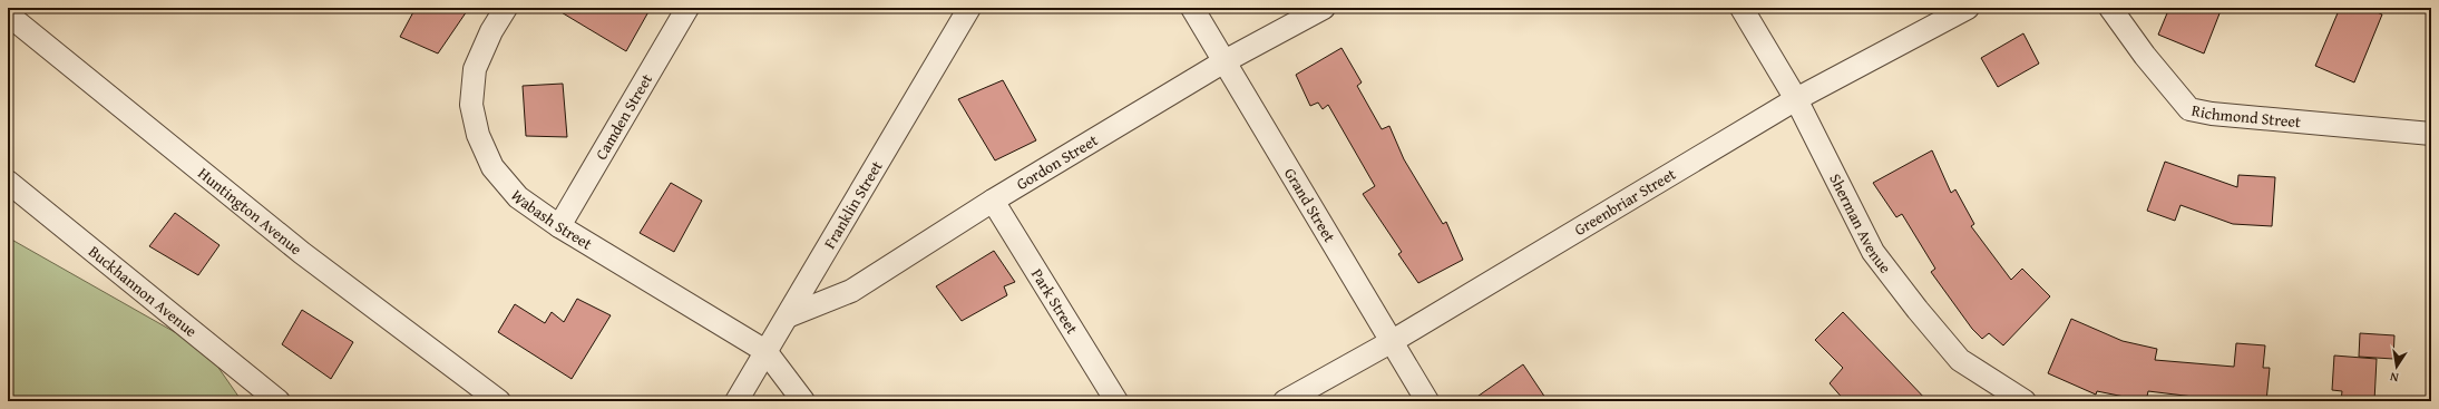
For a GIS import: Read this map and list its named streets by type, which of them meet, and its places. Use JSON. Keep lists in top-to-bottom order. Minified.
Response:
{"streets":{"street":["Richmond Street","Camden Street","Gordon Street","Greenbriar Street","Franklin Street","Grand Street","Huntington Avenue","Wabash Street","Sherman Avenue","Buckhannon Avenue","Park Street"]},"crossings":[["Camden Street","Wabash Street"],["Gordon Street","Franklin Street"],["Gordon Street","Grand Street"],["Gordon Street","Park Street"],["Greenbriar Street","Grand Street"],["Greenbriar Street","Sherman Avenue"],["Franklin Street","Wabash Street"]],"north":"bottom"}
